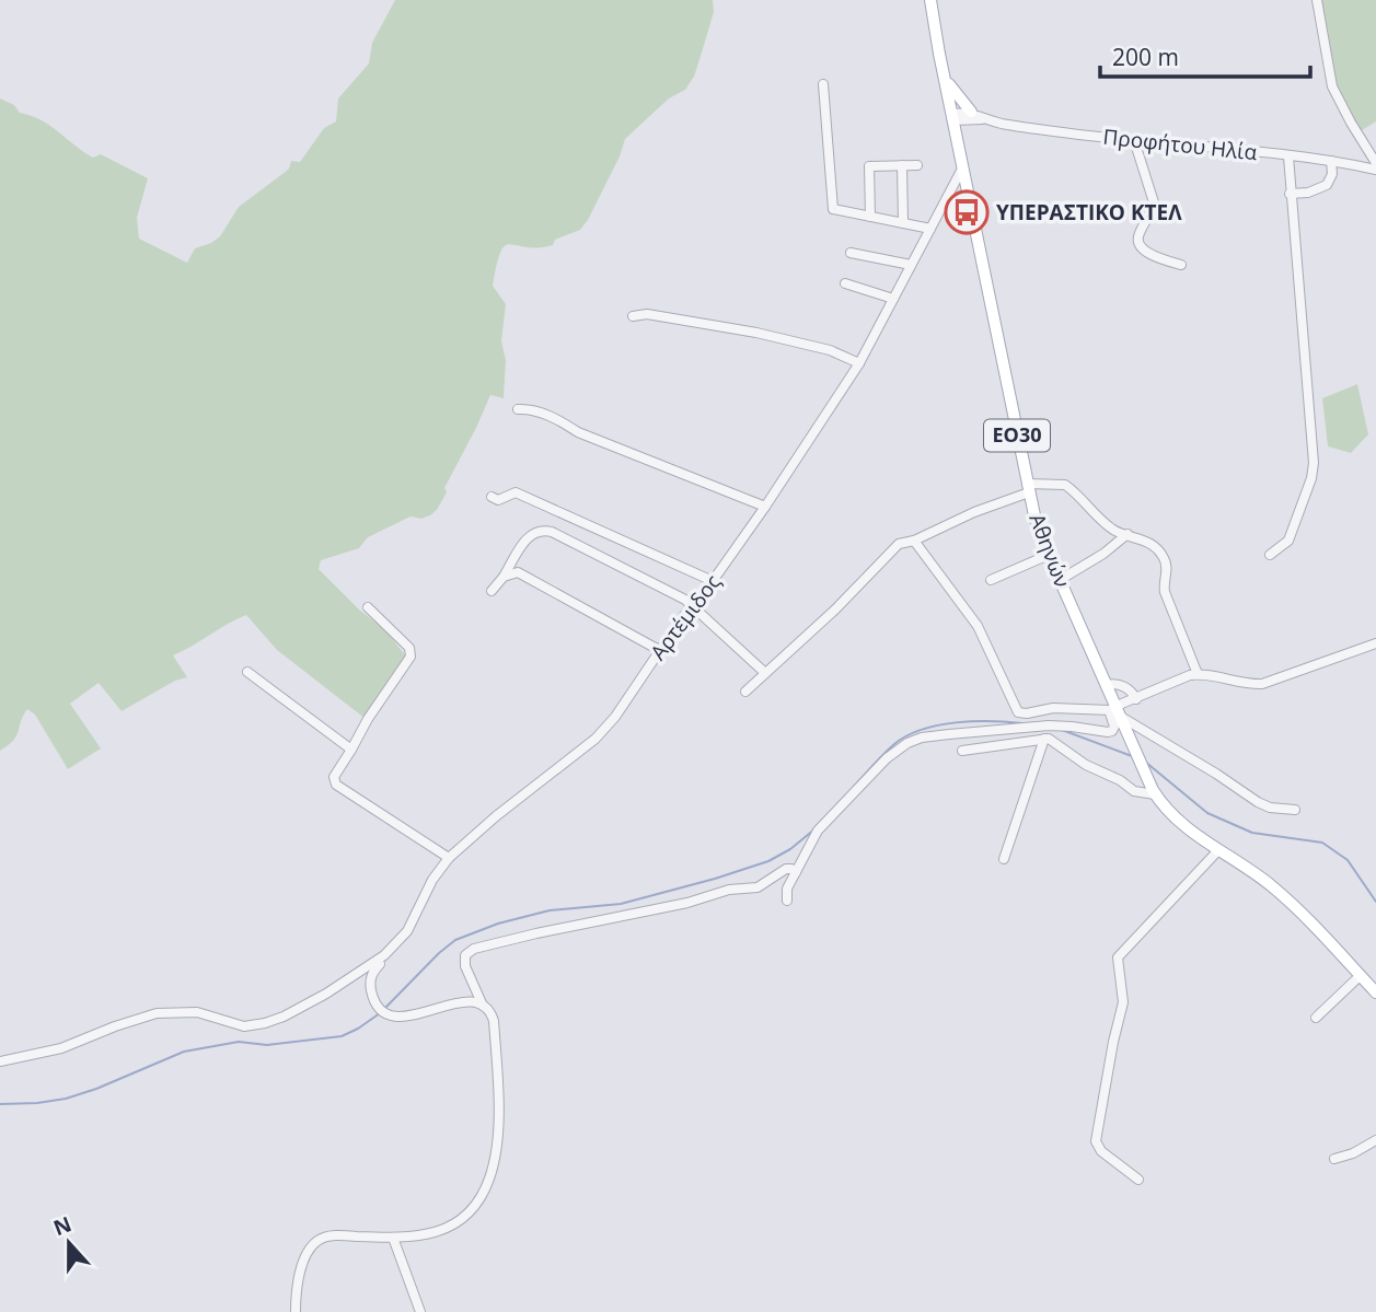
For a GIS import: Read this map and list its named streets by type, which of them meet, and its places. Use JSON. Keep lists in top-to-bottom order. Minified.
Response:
{"streets":{"main road":["ΕΟ30","Αθηνών"],"street":["Προφήτου Ηλία","Αρτέμιδος"]},"crossings":[["Αθηνών","Αρτέμιδος"]],"places":{"bus stop":["ΥΠΕΡΑΣΤΙΚΟ ΚΤΕΛ"]},"scale_bar":"200 m","north":"top"}
